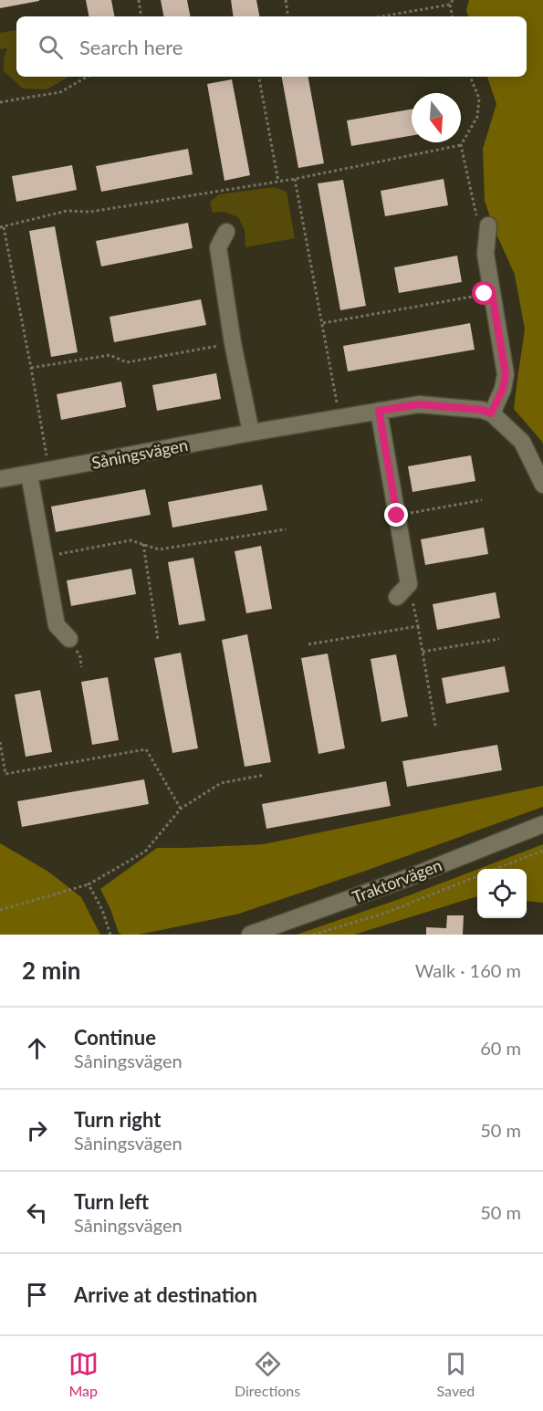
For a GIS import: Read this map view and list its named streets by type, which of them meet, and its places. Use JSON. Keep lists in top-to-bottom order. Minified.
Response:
{"streets":{"street":["Såningsvägen","Traktorvägen"]},"north":"bottom","page":{"search":"Search here","heading":["2 min","Walk · 160 m"],"list":[["Continue","Såningsvägen","60 m"],["Turn right","Såningsvägen","50 m"],["Turn left","Såningsvägen","50 m"],"Arrive at destination"],"nav":["Map","Directions","Saved"]}}
